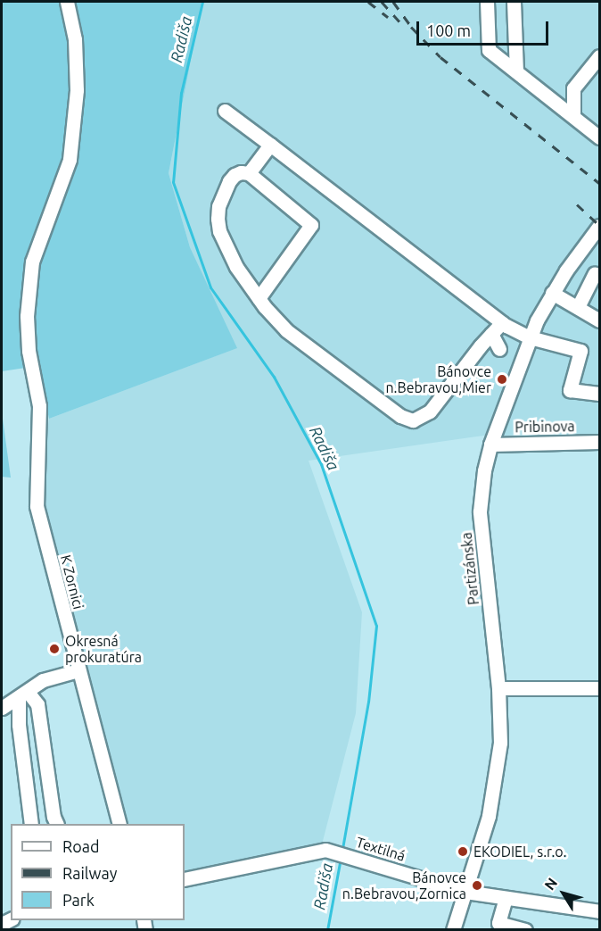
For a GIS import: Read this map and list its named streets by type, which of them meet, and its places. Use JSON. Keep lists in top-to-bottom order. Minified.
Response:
{"streets":{"street":["Pribinova","Partizánska","K Zornici","Textilná"]},"crossings":[["Pribinova","Partizánska"],["Partizánska","Textilná"]],"water":["Radiša"],"places":["Bánovce n.Bebravou,Mier","Okresná prokuratúra","EKODIEL, s.r.o.","Bánovce n.Bebravou,Zornica"],"legend":["Road","Railway","Park"],"scale_bar":"100 m","north":"top left"}
